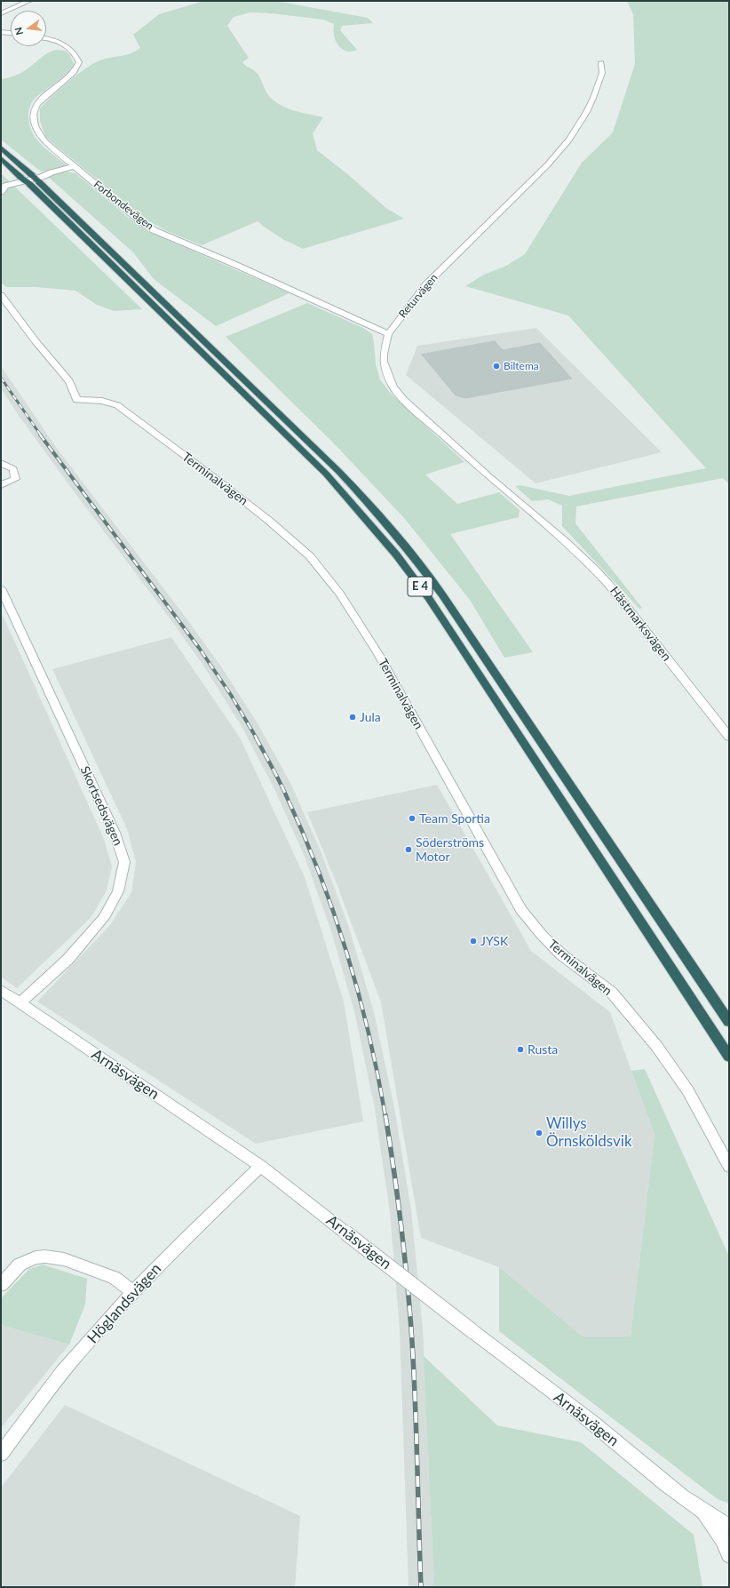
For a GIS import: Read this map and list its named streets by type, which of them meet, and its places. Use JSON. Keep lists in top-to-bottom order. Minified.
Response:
{"streets":{"highway":["E 4"],"street":["Forbondevägen","Returvägen","Terminalvägen","Hästmarksvägen","Skortsedsvägen","Arnäsvägen","Höglandsvägen"]},"crossings":[["Forbondevägen","Returvägen"],["Returvägen","Hästmarksvägen"],["Skortsedsvägen","Arnäsvägen"],["Arnäsvägen","Höglandsvägen"]],"places":["Biltema","Jula","Team Sportia","Söderströms Motor","JYSK","Rusta","Willys Örnsköldsvik"],"north":"left"}
